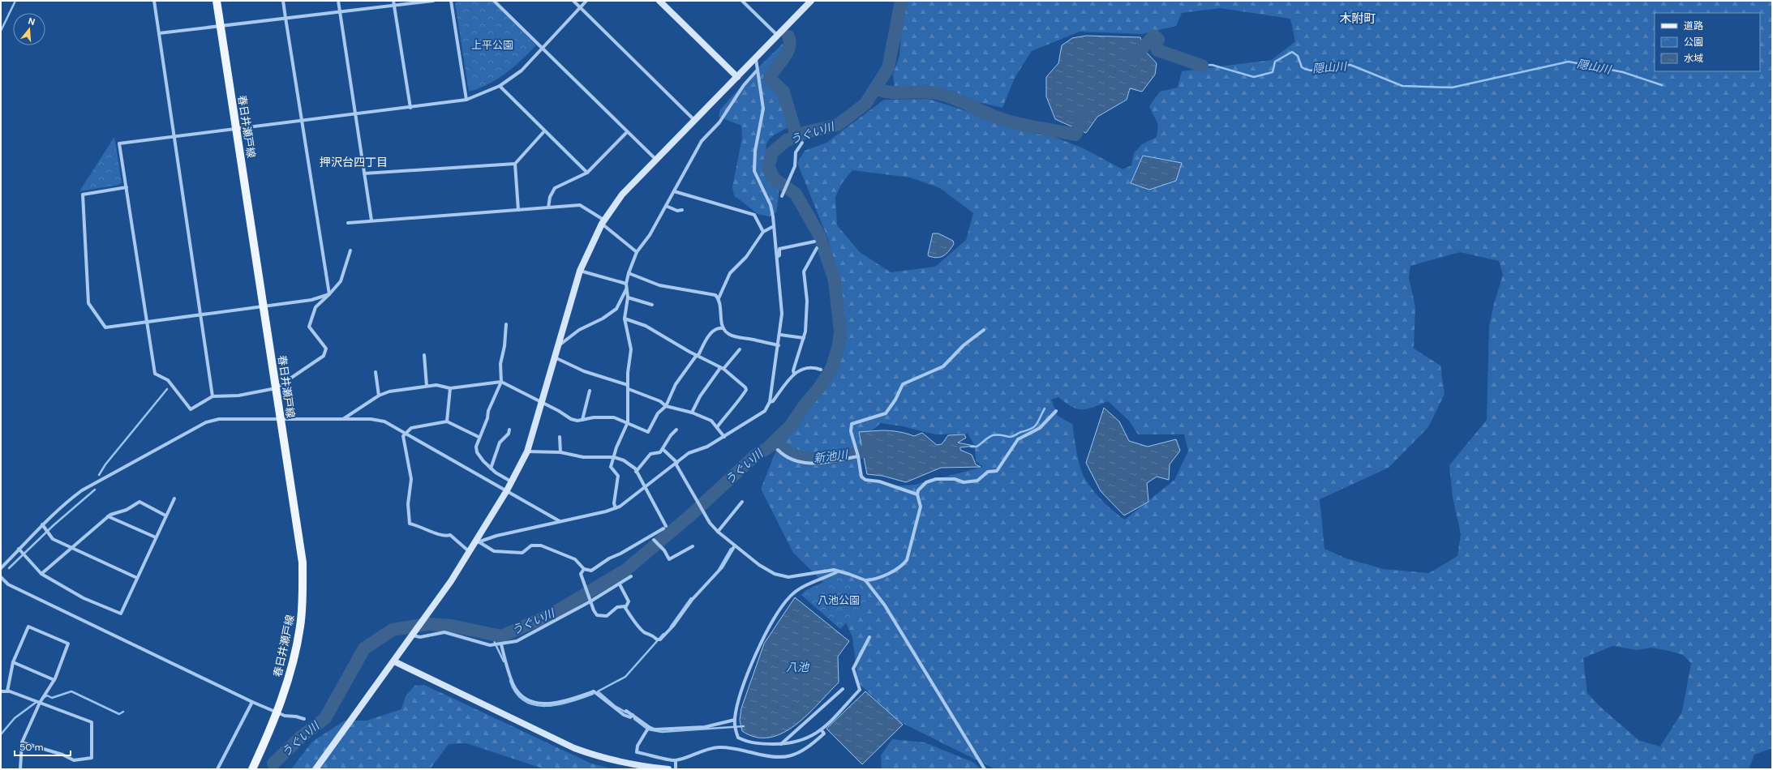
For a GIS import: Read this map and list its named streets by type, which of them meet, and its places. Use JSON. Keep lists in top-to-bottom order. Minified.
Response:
{"streets":{"main road":["春日井瀬戸線"]},"districts":["木附町","押沢台四丁目"],"water":["隠山川","うぐい川","新池川","八池"],"parks":["上平公園","八池公園"],"legend":["道路","公園","水域"],"scale_bar":"50 m","north":"top"}
